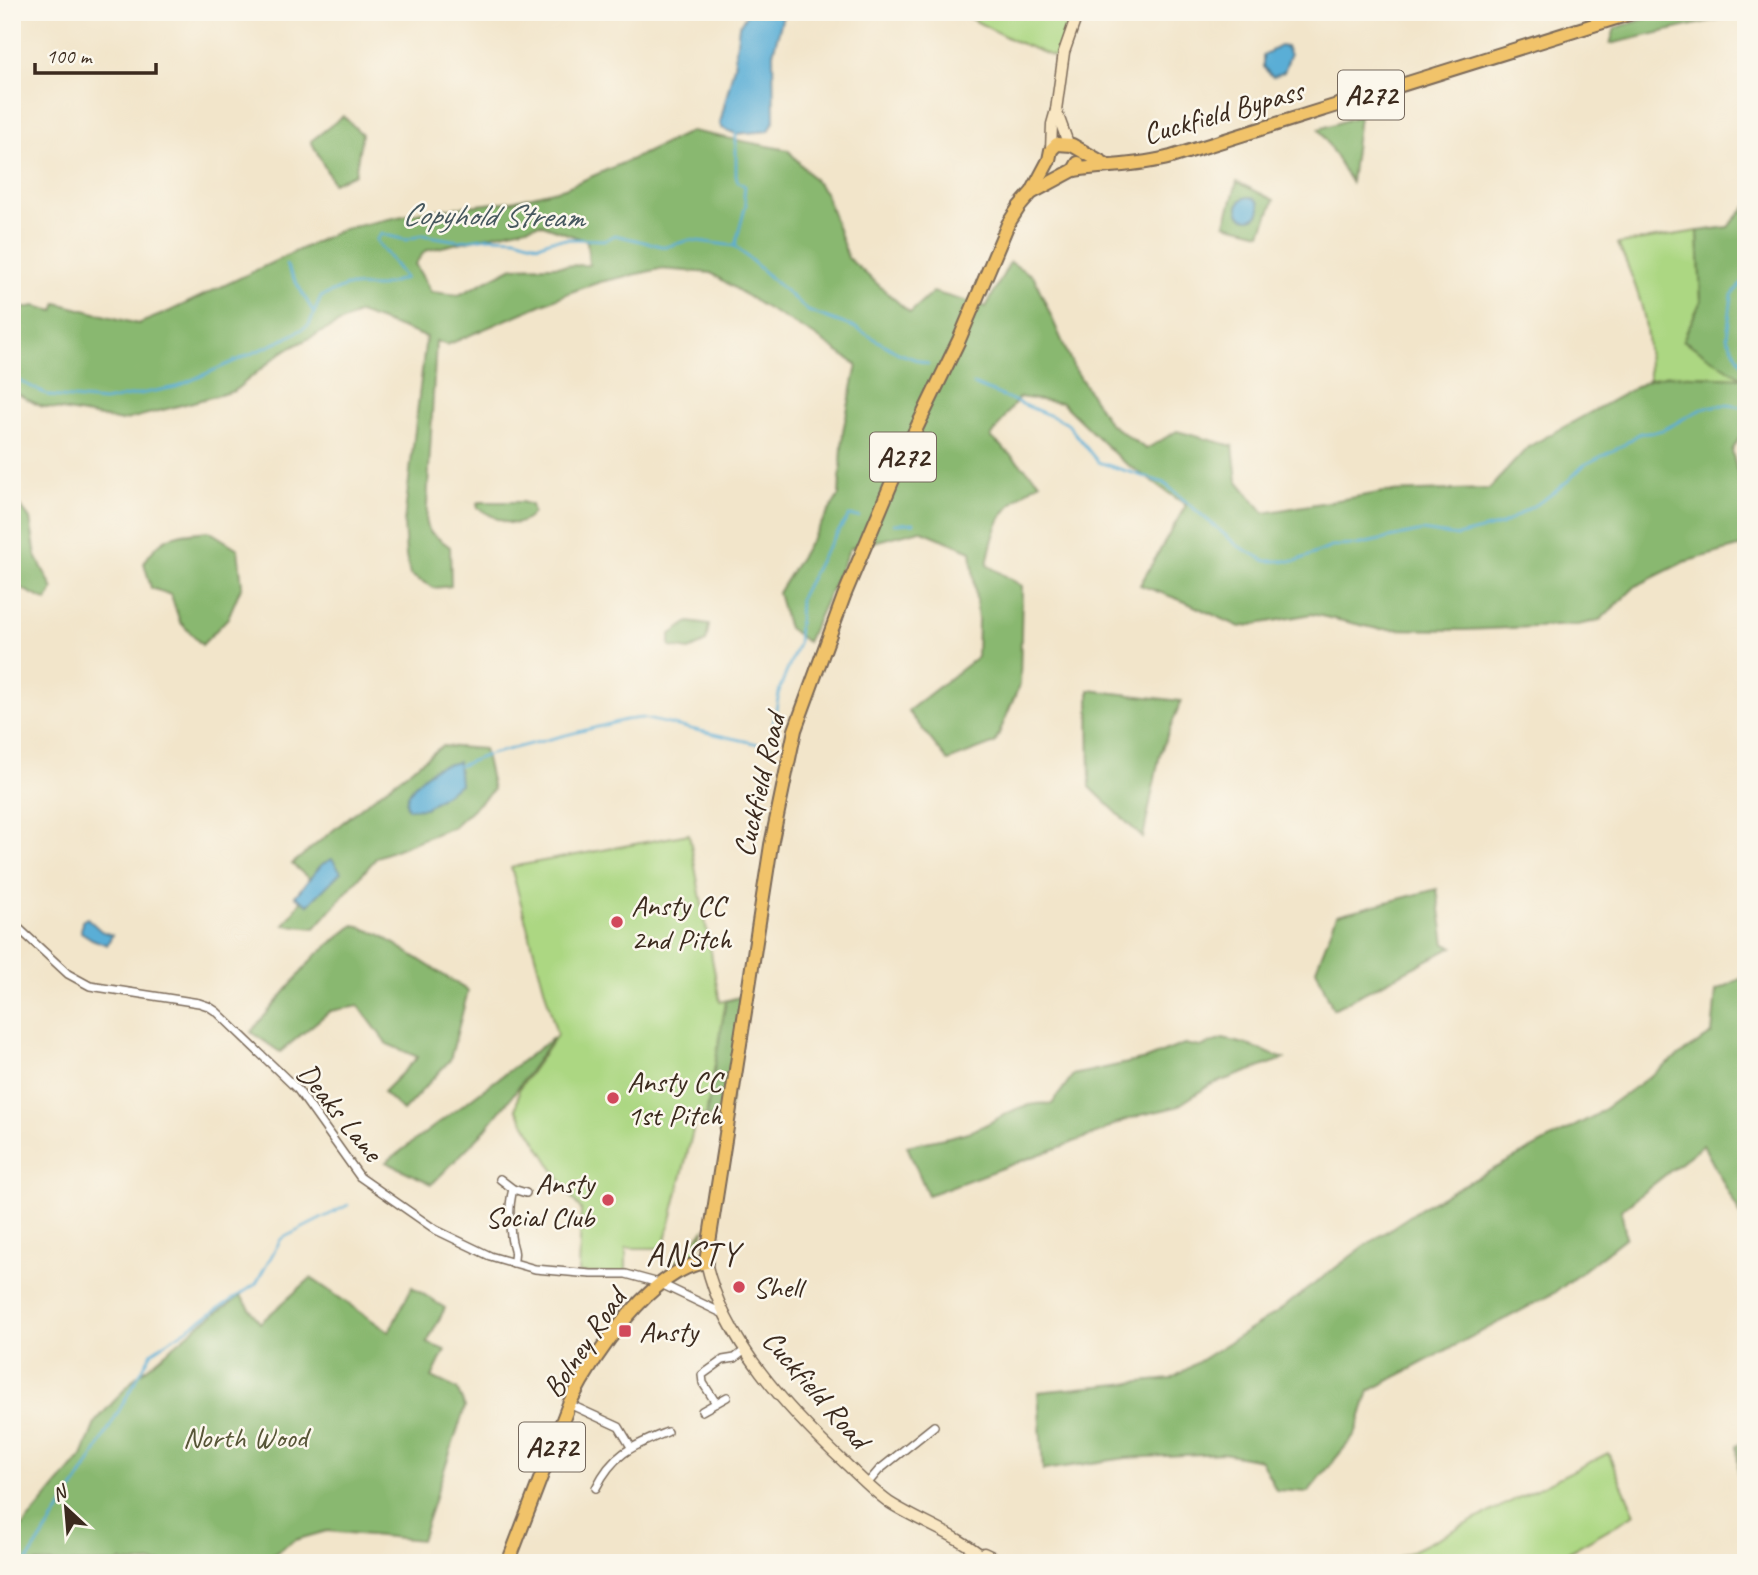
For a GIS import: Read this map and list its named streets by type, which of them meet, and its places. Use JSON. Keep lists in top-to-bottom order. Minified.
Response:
{"streets":{"highway":["A272","Cuckfield Bypass","Cuckfield Road","Bolney Road"],"street":["Deaks Lane"]},"crossings":[["Cuckfield Bypass","Cuckfield Road"],["Cuckfield Road","Deaks Lane"],["Cuckfield Road","Bolney Road"],["Deaks Lane","Bolney Road"]],"districts":["ANSTY"],"water":["Copyhold Stream"],"parks":["North Wood"],"places":{"other":["Ansty CC 2nd Pitch","Ansty CC 1st Pitch","Ansty Social Club","Shell"],"transit":["Ansty"]},"scale_bar":"100 m","north":"top left"}
